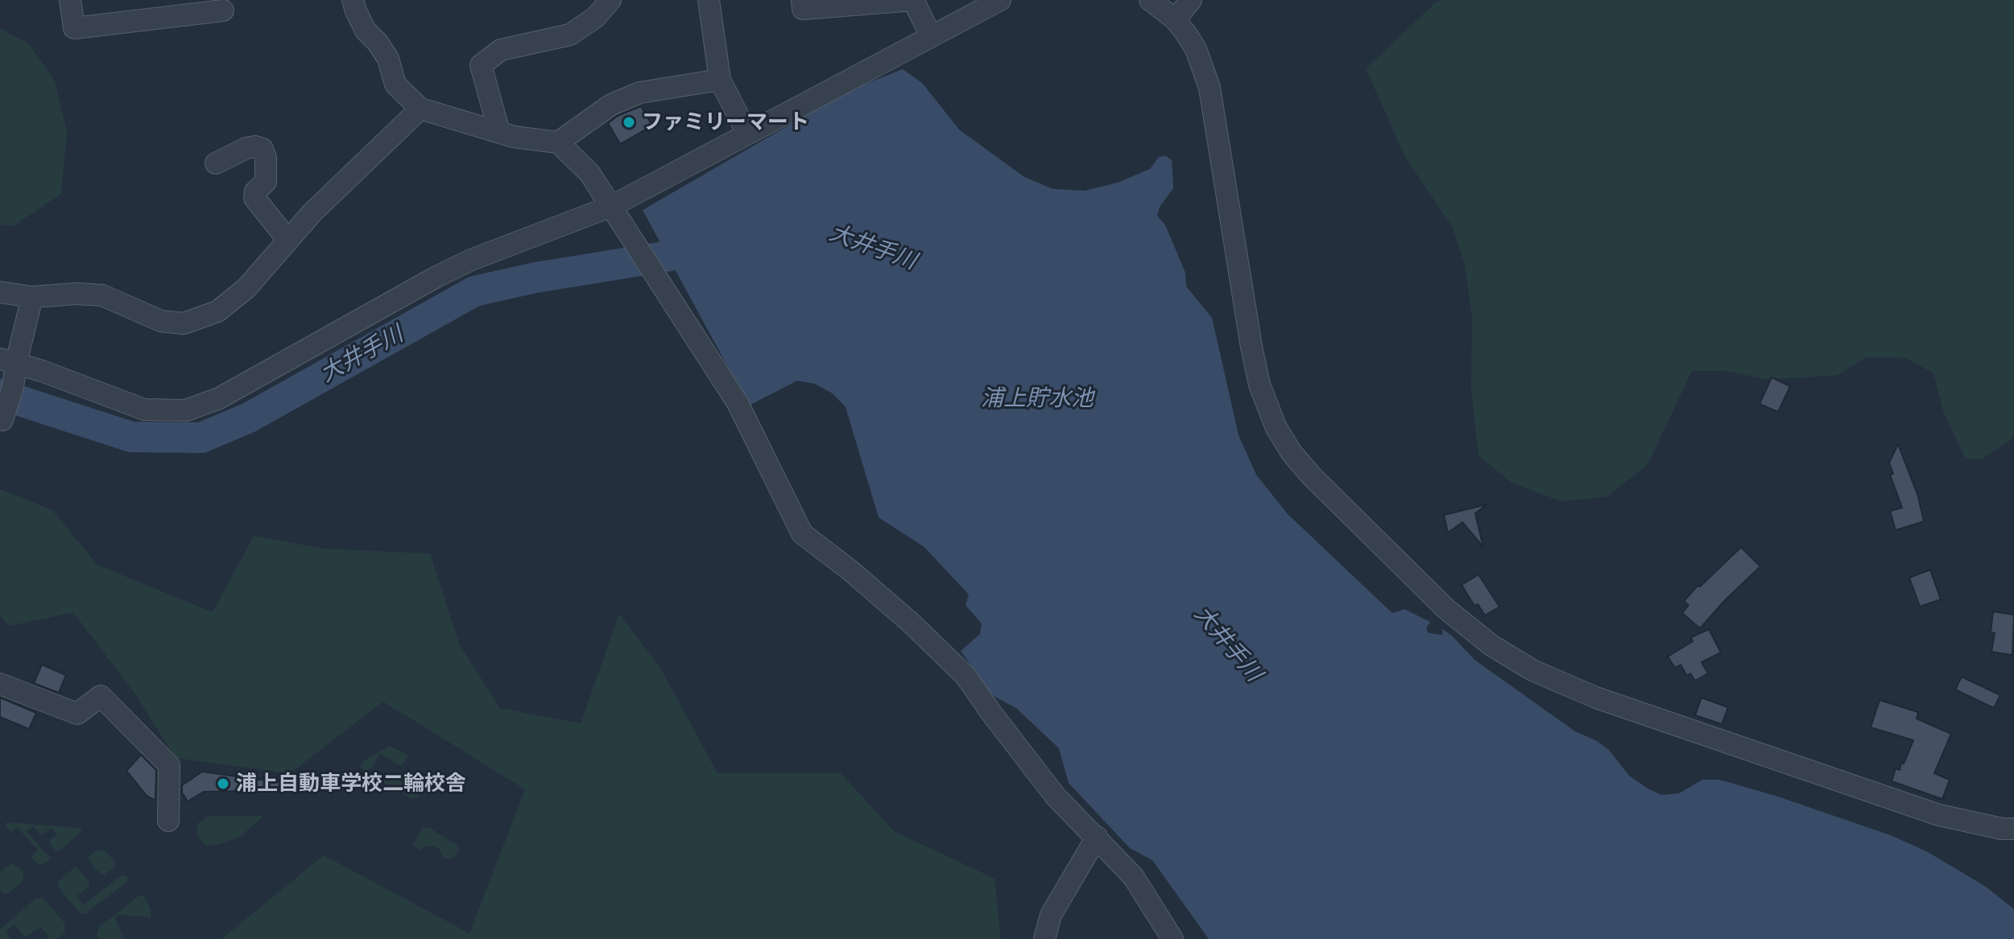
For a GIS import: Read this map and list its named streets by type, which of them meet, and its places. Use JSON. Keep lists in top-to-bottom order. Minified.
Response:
{"water":["大井手川","浦上貯水池"],"places":["ファミリーマート","浦上自動車学校二輪校舎"]}
